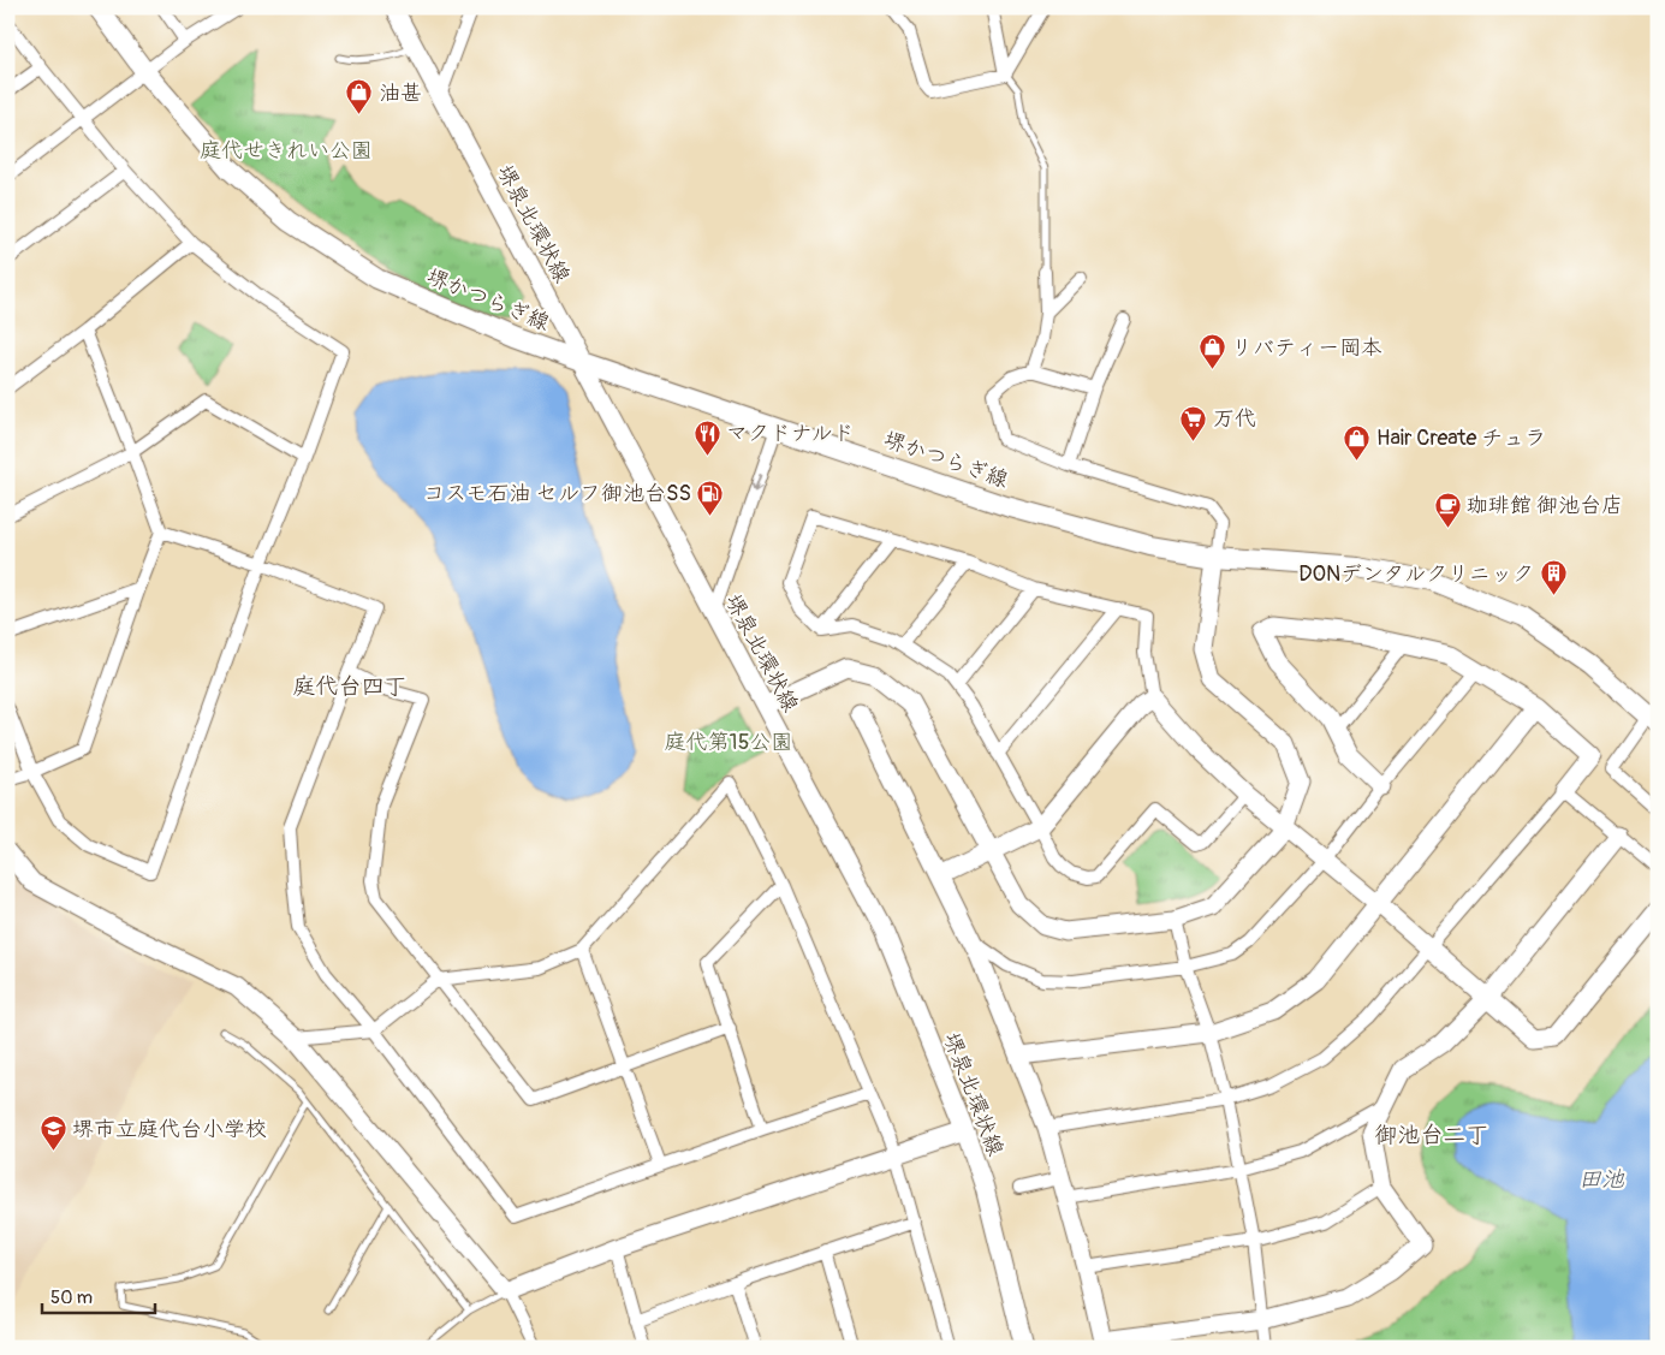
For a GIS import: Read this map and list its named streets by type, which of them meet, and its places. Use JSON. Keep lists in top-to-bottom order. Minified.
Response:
{"streets":{"main road":["堺かつらぎ線"],"street":["堺泉北環状線"]},"crossings":[["堺泉北環状線","堺かつらぎ線"]],"districts":["庭代台四丁","御池台二丁"],"water":["田池"],"parks":["庭代せきれい公園","庭代第15公園"],"places":{"shop":["油甚","リバティー岡本","Hair Create チュラ"],"supermarket":["万代"],"restaurant":["マクドナルド"],"fuel station":["コスモ石油 セルフ御池台SS"],"cafe":["珈琲館 御池台店"],"building":["DONデンタルクリニック"],"school or university":["堺市立庭代台小学校"]},"scale_bar":"50 m"}
